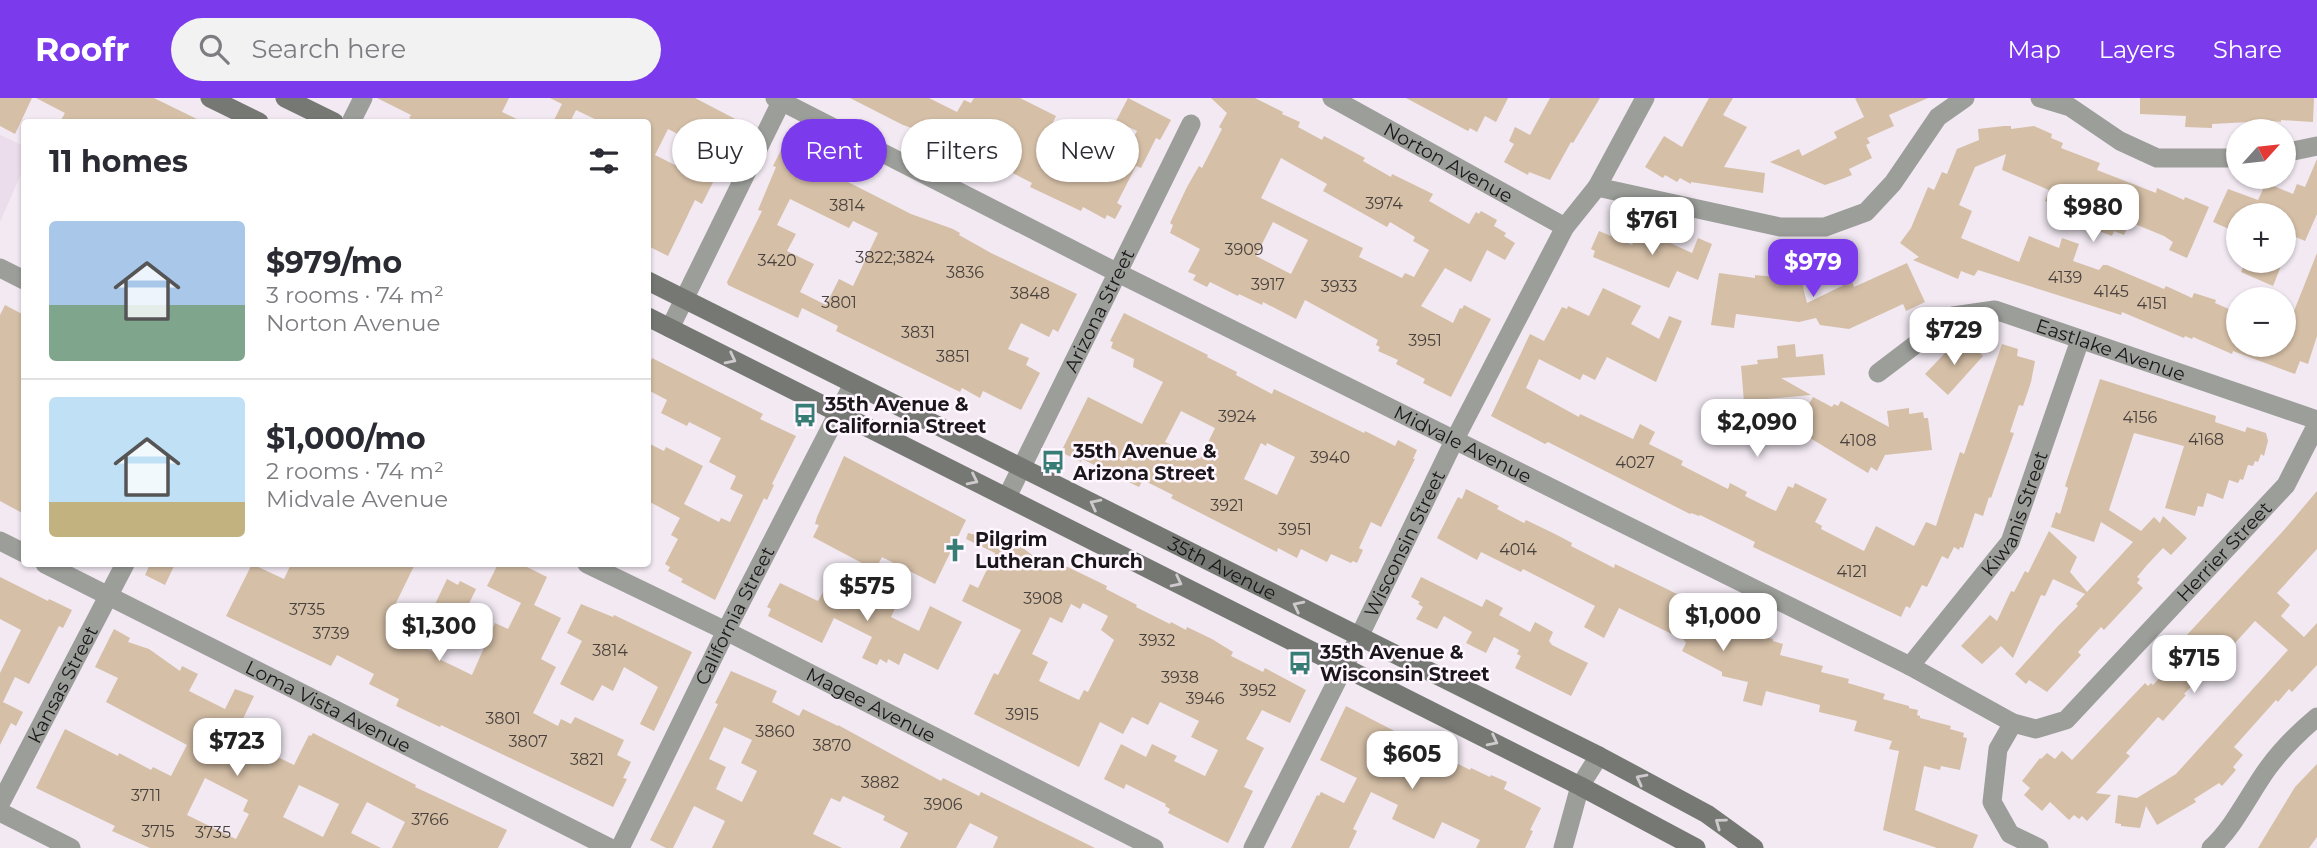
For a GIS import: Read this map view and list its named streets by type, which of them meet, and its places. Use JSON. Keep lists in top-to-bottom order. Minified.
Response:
{"streets":{"main road":["35th Avenue"],"street":["Norton Avenue","Arizona Street","Eastlake Avenue","Midvale Avenue","Kiwanis Street","Wisconsin Street","Herrier Street","California Street","Kansas Street","Magee Avenue","Loma Vista Avenue"]},"crossings":[["Norton Avenue","Wisconsin Street"],["Arizona Street","Midvale Avenue"],["Arizona Street","35th Avenue"],["Eastlake Avenue","Kiwanis Street"],["Eastlake Avenue","Herrier Street"],["Midvale Avenue","Kiwanis Street"],["Midvale Avenue","Wisconsin Street"],["Midvale Avenue","Herrier Street"],["Wisconsin Street","35th Avenue"],["35th Avenue","California Street"],["California Street","Magee Avenue"],["Kansas Street","Loma Vista Avenue"]],"places":{"bus stop":["35th Avenue & California Street","35th Avenue & Arizona Street","35th Avenue & Wisconsin Street"],"church":["Pilgrim Lutheran Church"]},"house_numbers":["3974","3814","3909","3822;3824","3420","3836","4139","3917","3933","4145","3848","3801","4151","3831","3951","3851","3924","4156","4168","4108","3940","4027","3921","3951","4014","4121","3908","3735","3739","3932","3814","3938","3952","3946","3915","3801","3860","3807","3870","3821","3882","3711","3906","3766","3715","3735"],"north":"top right","page":{"header":"Roofr","search":"Search here","nav":["Map","Layers","Share"],"map_buttons":["+","−"],"chip":["Buy","Rent","Filters","New"],"heading":"11 homes","price":["$980","$761","$979","$729","$2,090","$575","$1,000","$1,300","$715","$723","$605"],"list":[{"name":"$979/mo","note":"3 rooms · 74 m² · Norton Avenue"},{"name":"$1,000/mo","note":"2 rooms · 74 m² · Midvale Avenue"}]}}
